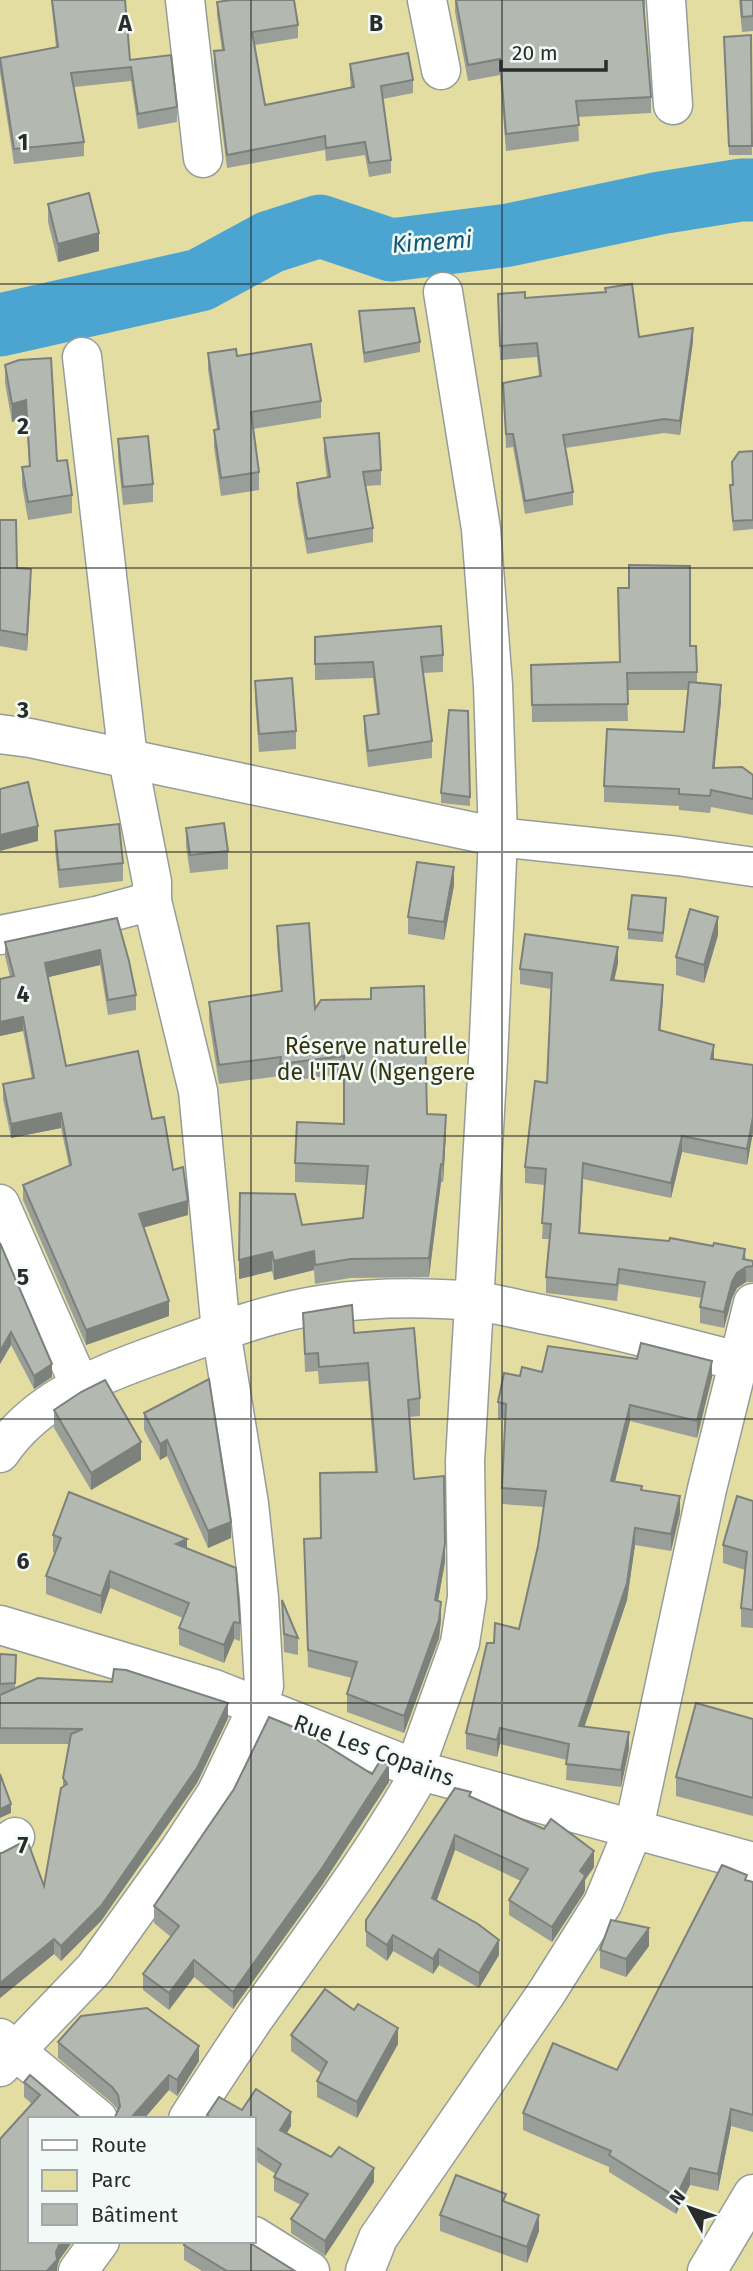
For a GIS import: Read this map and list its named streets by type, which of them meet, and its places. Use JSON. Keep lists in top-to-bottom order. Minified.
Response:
{"streets":{"street":["Rue Les Copains"]},"water":["Kimemi"],"parks":["Réserve naturelle de l'ITAV (Ngengere"],"legend":["Route","Parc","Bâtiment"],"scale_bar":"20 m","north":"top left","grid":{"columns":["A","B"],"rows":["1","2","3","4","5","6","7"]}}
